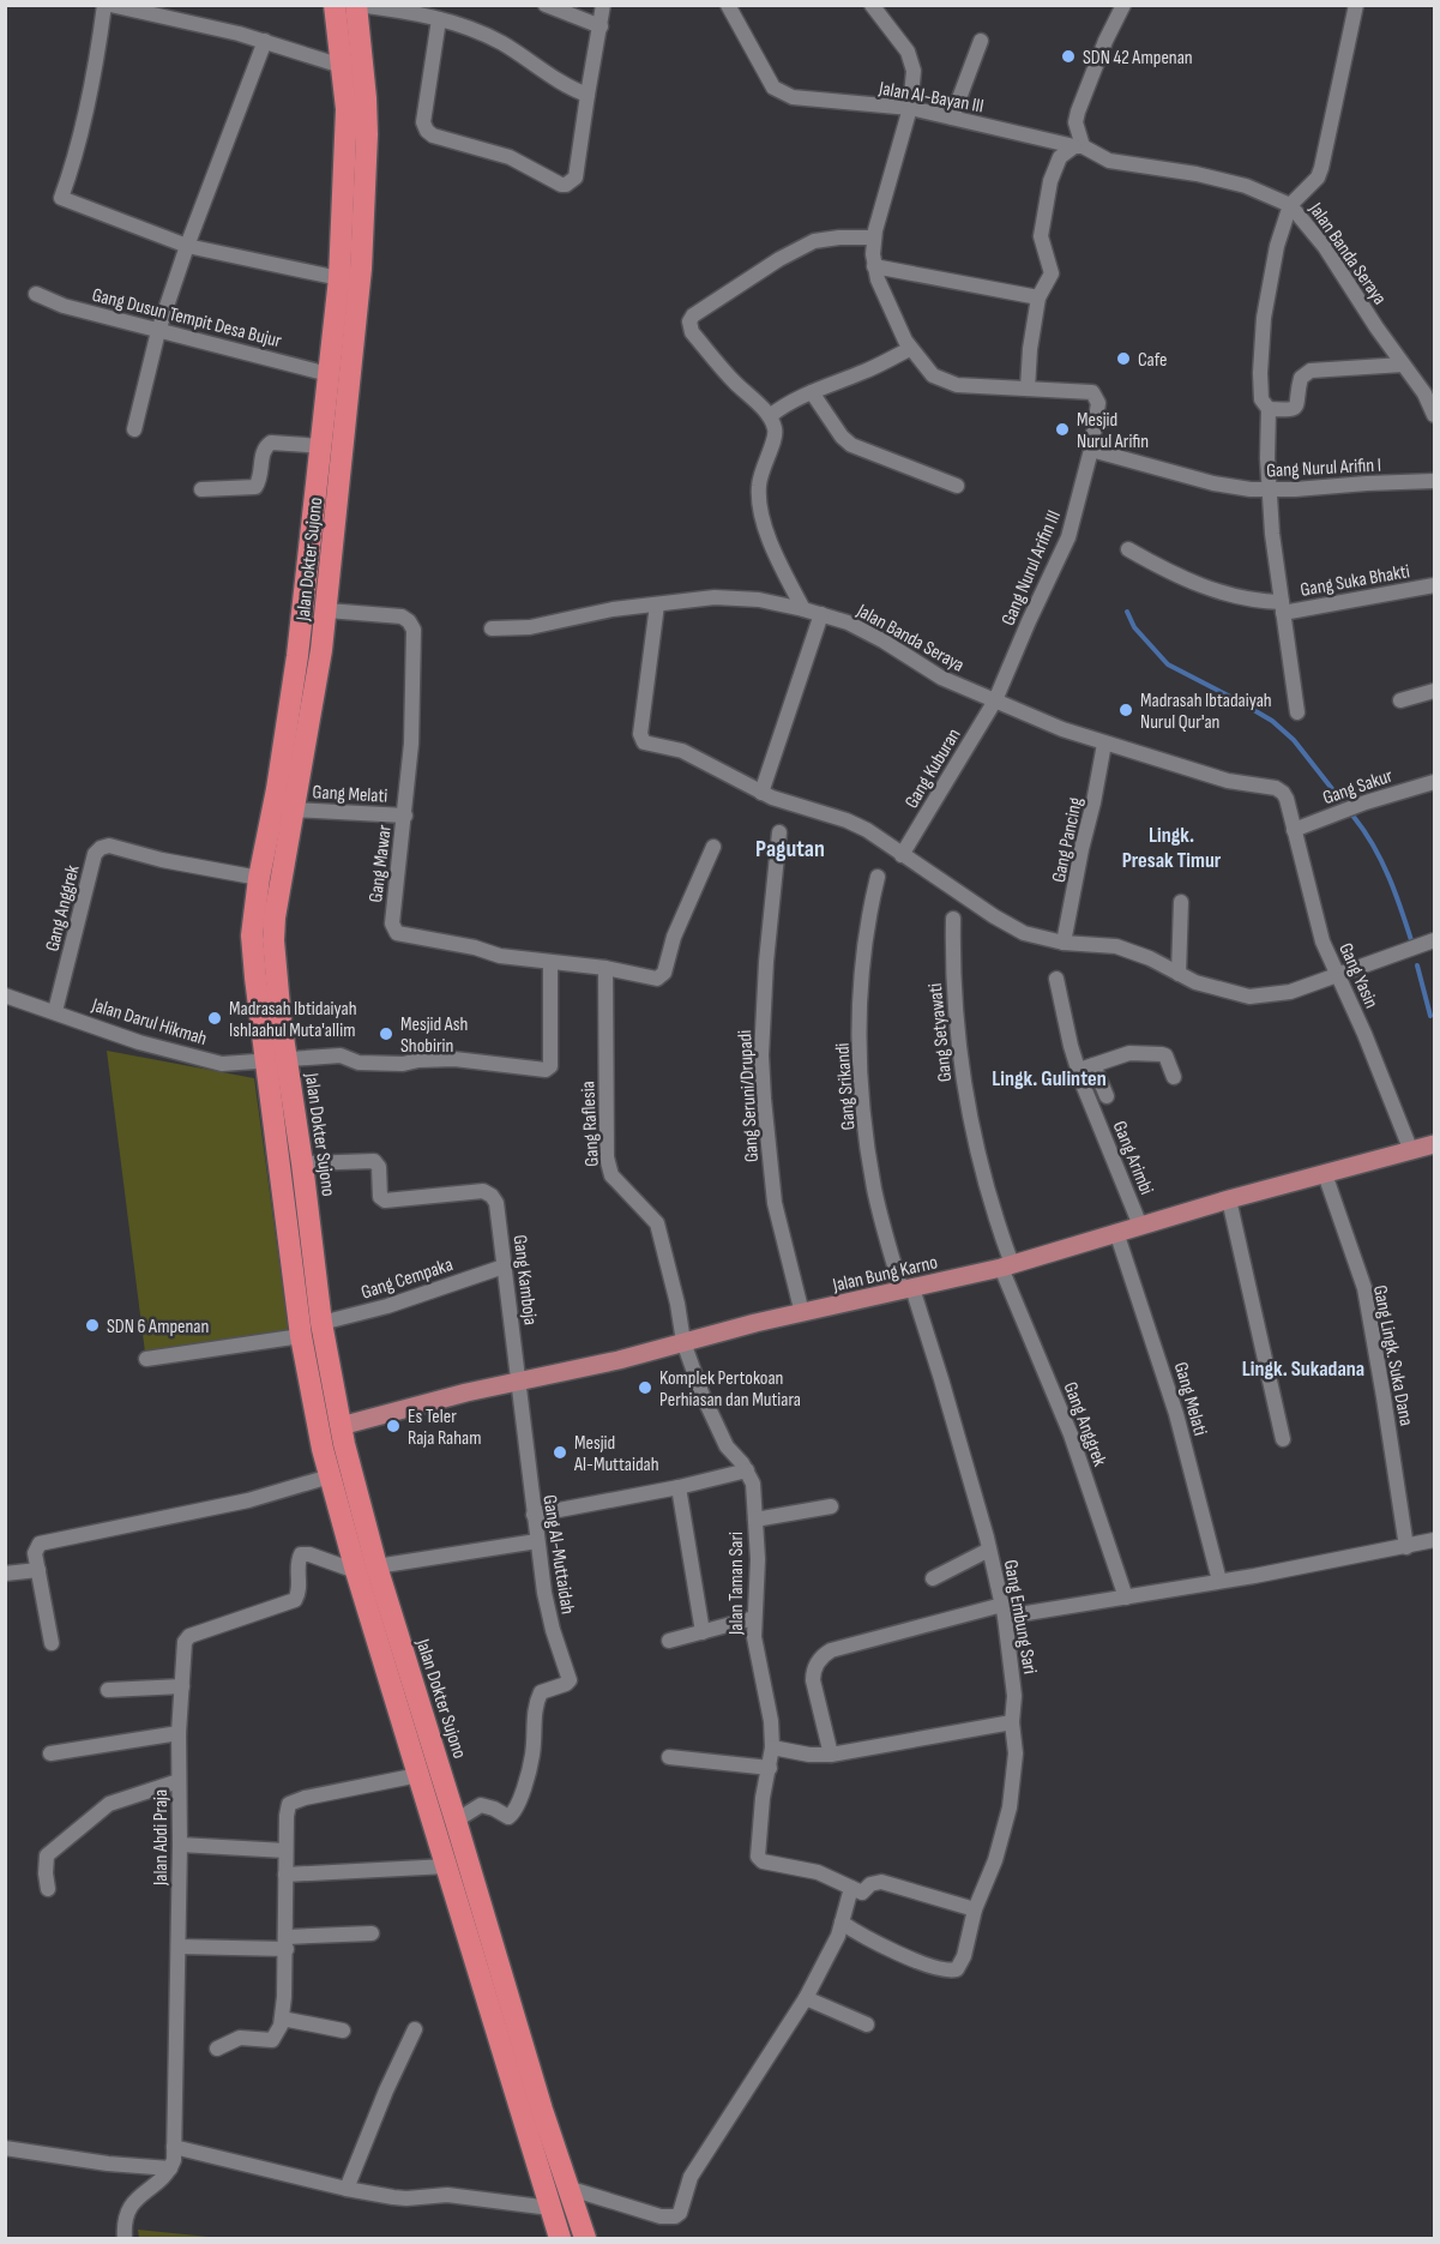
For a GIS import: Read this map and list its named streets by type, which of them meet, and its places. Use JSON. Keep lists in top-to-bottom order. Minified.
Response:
{"streets":{"highway":["Jalan Dokter Sujono"],"main road":["Jalan Bung Karno"],"street":["Jalan Al-Bayan III","Jalan Banda Seraya","Gang Dusun Tempit Desa Bujur","Gang Nurul Arifin I","Gang Nurul Arifin III","Gang Suka Bhakti","Gang Kuburan","Gang Sakur","Gang Melati","Gang Pancing","Gang Mawar","Gang Anggrek","Gang Yasin","Jalan Darul Hikmah","Gang Setyawati","Gang Srikandi","Gang Seruni/Drupadi","Gang Raflesia","Gang Arimbi","Gang Cempaka","Gang Kamboja","Gang Lingk. Suka Dana","Gang Al-Muttaidah","Jalan Taman Sari","Gang Embung Sari","Jalan Abdi Praja"]},"crossings":[["Jalan Al-Bayan III","Jalan Banda Seraya"],["Jalan Banda Seraya","Gang Nurul Arifin III"],["Jalan Banda Seraya","Gang Kuburan"],["Jalan Banda Seraya","Gang Pancing"],["Jalan Banda Seraya","Gang Yasin"],["Gang Nurul Arifin I","Gang Nurul Arifin III"],["Jalan Dokter Sujono","Gang Melati"],["Jalan Dokter Sujono","Gang Mawar"],["Jalan Dokter Sujono","Jalan Darul Hikmah"],["Jalan Dokter Sujono","Jalan Bung Karno"],["Jalan Dokter Sujono","Gang Cempaka"],["Jalan Dokter Sujono","Gang Kamboja"],["Jalan Dokter Sujono","Gang Al-Muttaidah"],["Jalan Dokter Sujono","Jalan Abdi Praja"],["Gang Nurul Arifin III","Gang Kuburan"],["Gang Sakur","Gang Yasin"],["Gang Melati","Gang Mawar"],["Gang Melati","Jalan Bung Karno"],["Gang Mawar","Jalan Darul Hikmah"],["Gang Mawar","Gang Raflesia"],["Gang Anggrek","Jalan Darul Hikmah"],["Gang Anggrek","Gang Setyawati"],["Gang Anggrek","Jalan Bung Karno"],["Gang Yasin","Jalan Bung Karno"],["Gang Setyawati","Jalan Bung Karno"],["Gang Srikandi","Jalan Bung Karno"],["Gang Srikandi","Gang Embung Sari"],["Gang Seruni/Drupadi","Jalan Bung Karno"],["Gang Raflesia","Jalan Bung Karno"],["Gang Raflesia","Jalan Taman Sari"],["Gang Arimbi","Jalan Bung Karno"],["Jalan Bung Karno","Gang Kamboja"],["Jalan Bung Karno","Gang Lingk. Suka Dana"],["Jalan Bung Karno","Gang Al-Muttaidah"],["Jalan Bung Karno","Jalan Taman Sari"],["Jalan Bung Karno","Gang Embung Sari"],["Gang Cempaka","Gang Kamboja"],["Gang Kamboja","Gang Al-Muttaidah"]],"districts":["Lingk. Presak Timur","Pagutan","Lingk. Gulinten","Lingk. Sukadana"],"places":["SDN 42 Ampenan","Cafe","Mesjid Nurul Arifin","Madrasah Ibtadaiyah Nurul Qur'an","Madrasah Ibtidaiyah Ishlaahul Muta'allim","Mesjid Ash Shobirin","SDN 6 Ampenan","Komplek Pertokoan Perhiasan dan Mutiara","Es Teler Raja Raham","Mesjid Al-Muttaidah"]}
